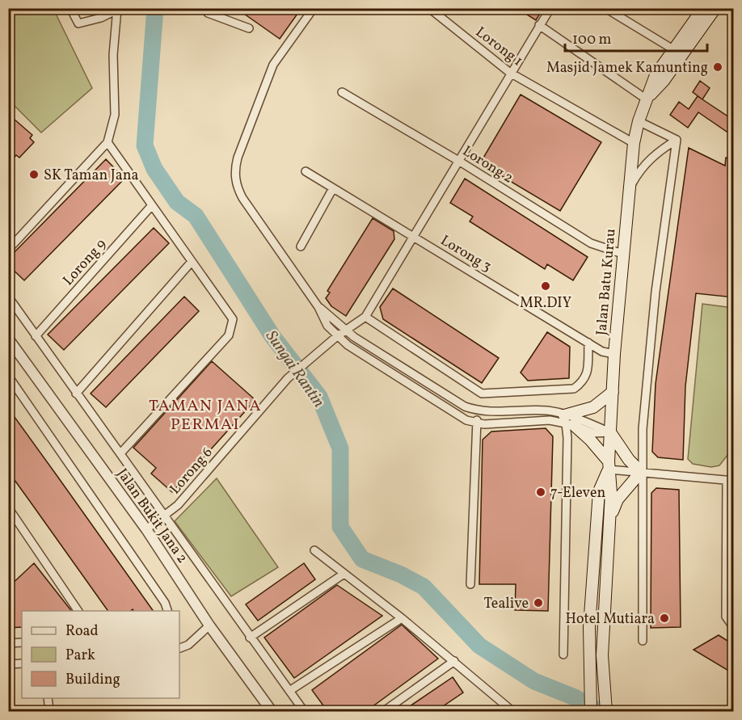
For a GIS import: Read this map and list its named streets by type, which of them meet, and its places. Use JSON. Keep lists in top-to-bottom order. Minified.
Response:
{"streets":{"main road":["Jalan Batu Kurau"],"street":["Lorong 1","Lorong 2","Lorong 3","Lorong 9","Lorong 6","Jalan Bukit Jana 2"]},"crossings":[["Lorong 1","Jalan Batu Kurau"],["Lorong 2","Jalan Batu Kurau"],["Lorong 3","Jalan Batu Kurau"],["Lorong 6","Jalan Bukit Jana 2"]],"districts":["TAMAN JANA PERMAI"],"water":["Sungai Rantin"],"places":["Masjid Jamek Kamunting","SK Taman Jana","MR.DIY","7-Eleven","Tealive","Hotel Mutiara"],"legend":["Road","Park","Building"],"scale_bar":"100 m"}
